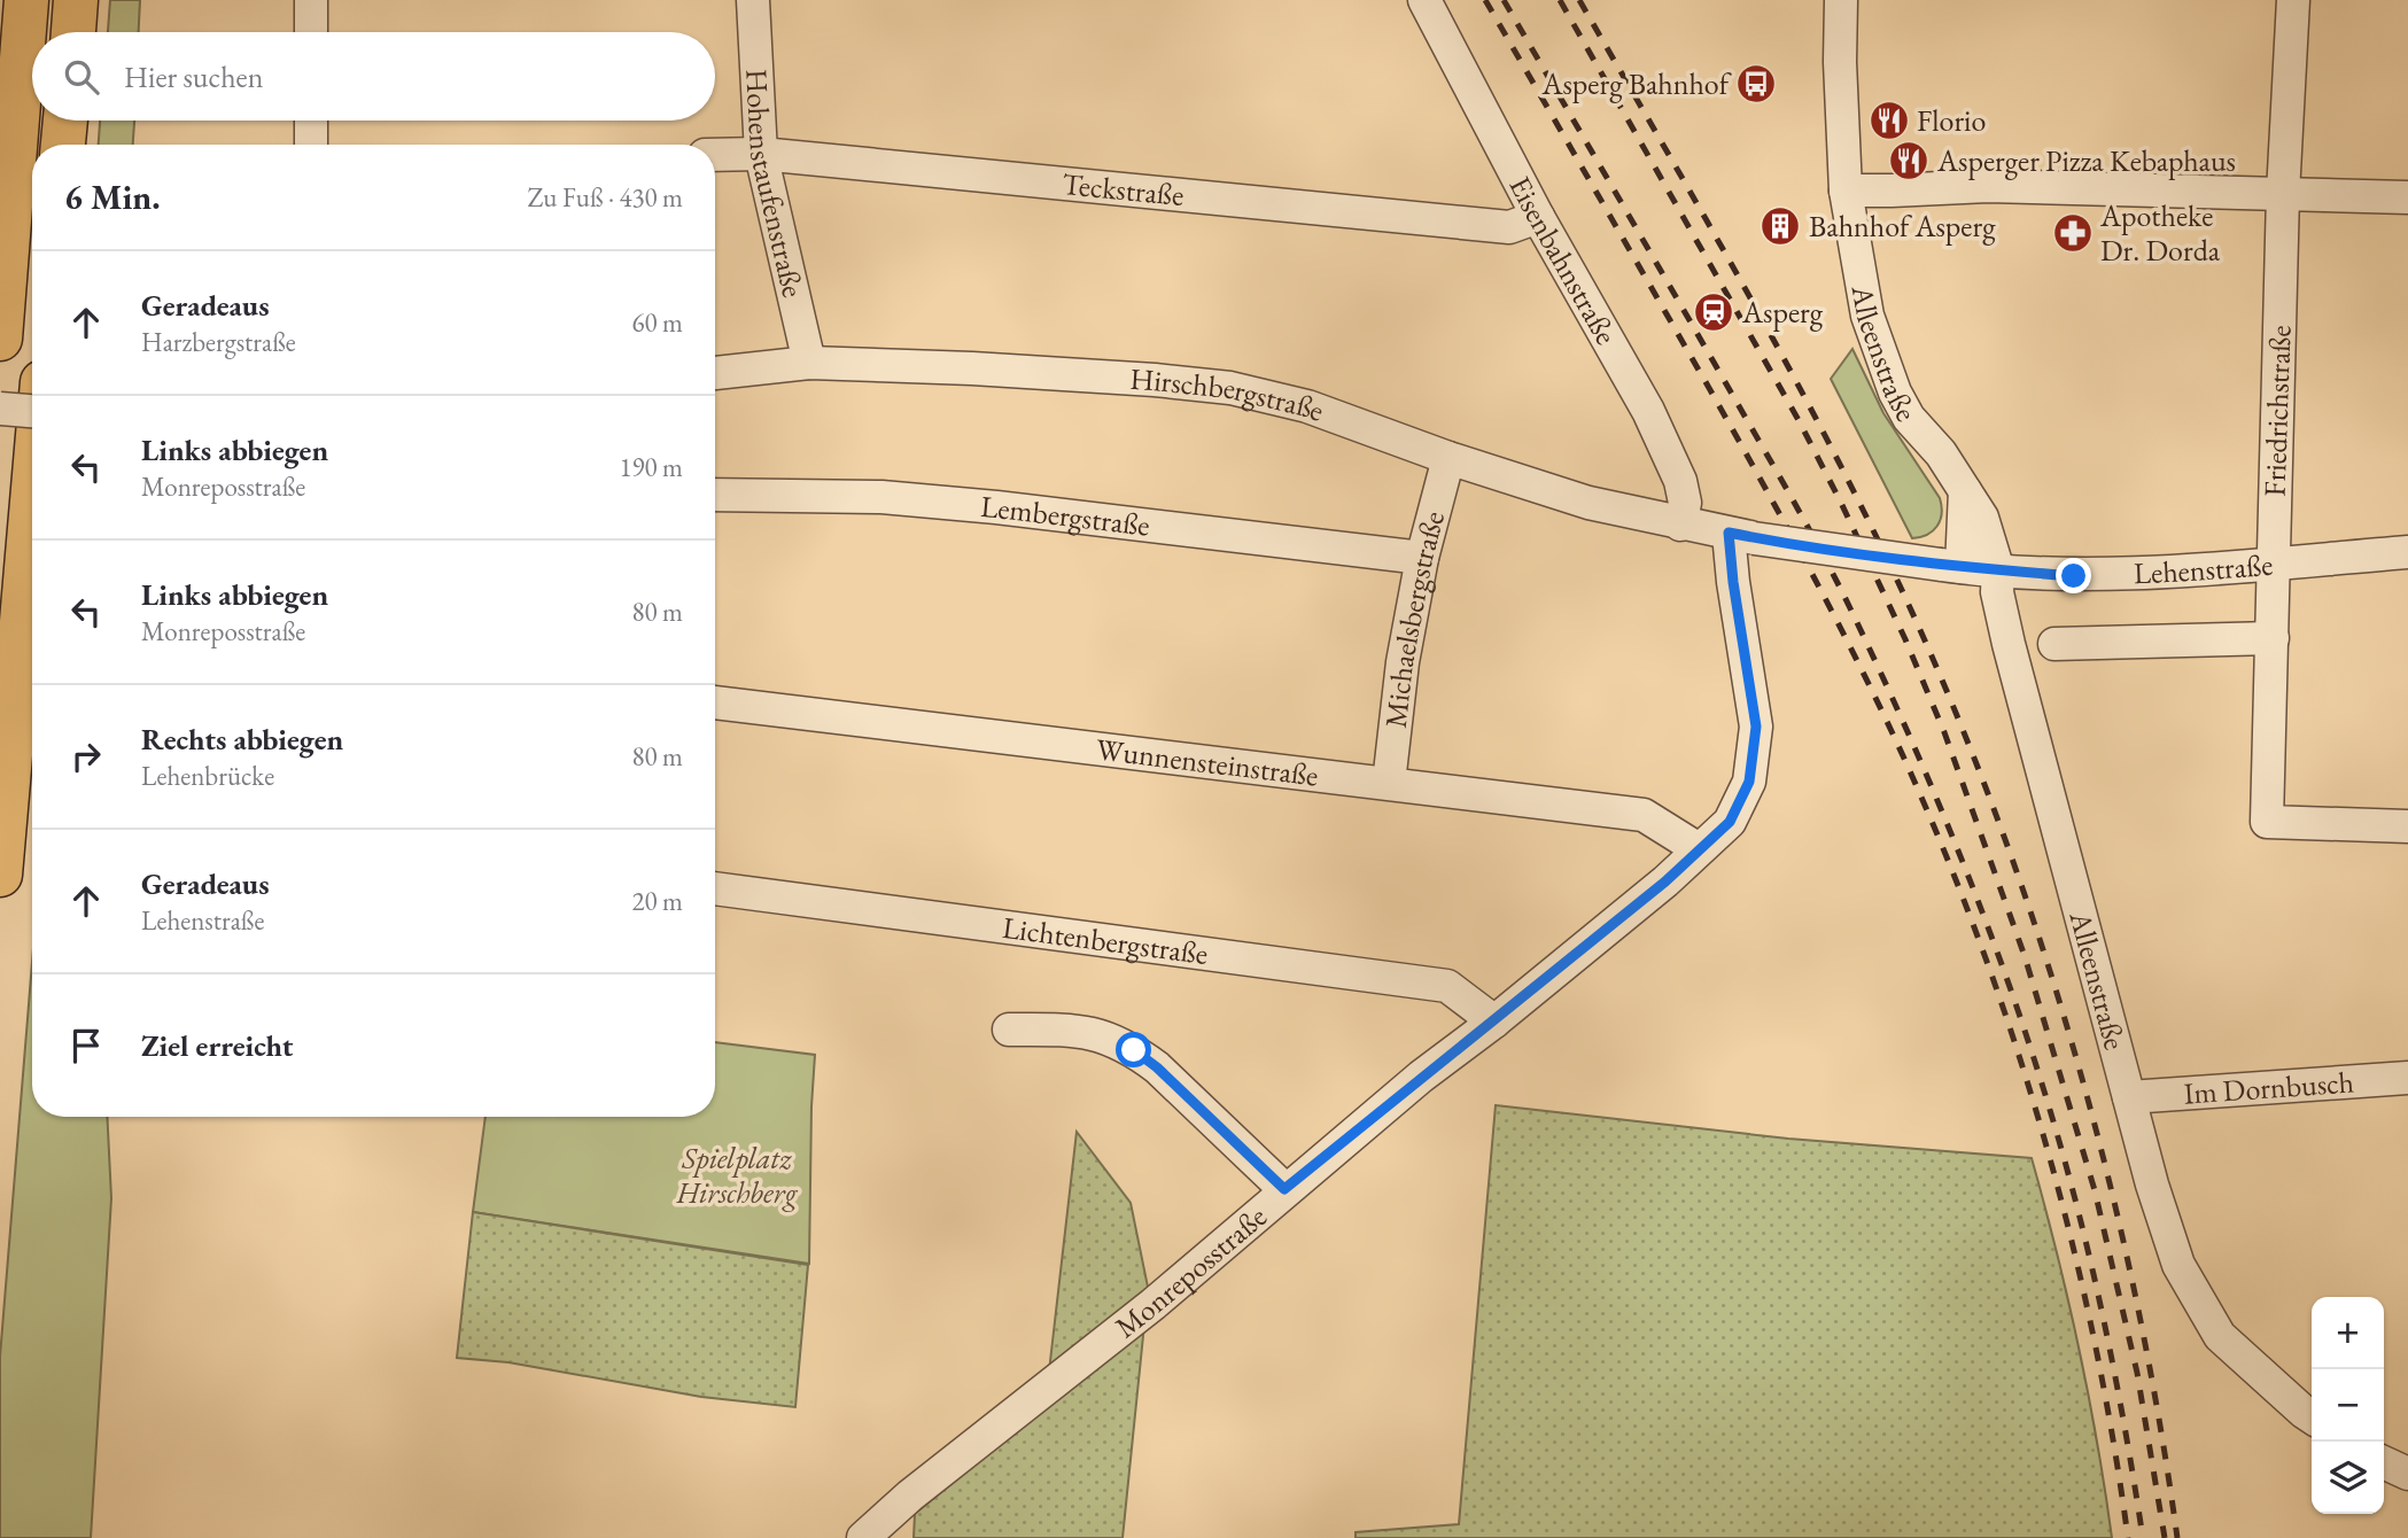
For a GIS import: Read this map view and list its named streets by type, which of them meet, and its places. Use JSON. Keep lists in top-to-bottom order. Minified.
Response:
{"streets":{"street":["Hohenstaufenstraße","Teckstraße","Eisenbahnstraße","Alleenstraße","Hirschbergstraße","Friedrichstraße","Lembergstraße","Lehenstraße","Michaelsbergstraße","Wunnensteinstraße","Lichtenbergstraße","Im Dornbusch","Monreposstraße"]},"crossings":[["Hohenstaufenstraße","Teckstraße"],["Hohenstaufenstraße","Hirschbergstraße"],["Teckstraße","Eisenbahnstraße"],["Eisenbahnstraße","Hirschbergstraße"],["Alleenstraße","Lehenstraße"],["Alleenstraße","Im Dornbusch"],["Hirschbergstraße","Lehenstraße"],["Hirschbergstraße","Michaelsbergstraße"],["Hirschbergstraße","Monreposstraße"],["Friedrichstraße","Lehenstraße"],["Lembergstraße","Michaelsbergstraße"],["Michaelsbergstraße","Wunnensteinstraße"],["Wunnensteinstraße","Monreposstraße"],["Lichtenbergstraße","Monreposstraße"]],"parks":["Spielplatz Hirschberg"],"places":{"bus stop":["Asperg Bahnhof"],"restaurant":["Florio","Asperger Pizza Kebaphaus"],"building":["Bahnhof Asperg"],"pharmacy":["Apotheke Dr. Dorda"],"station":["Asperg"]},"page":{"search":"Hier suchen","heading":["6 Min.","Zu Fuß · 430 m"],"list":[["Geradeaus","Harzbergstraße","60 m"],["Links abbiegen","Monreposstraße","190 m"],["Links abbiegen","Monreposstraße","80 m"],["Rechts abbiegen","Lehenbrücke","80 m"],["Geradeaus","Lehenstraße","20 m"],"Ziel erreicht"],"map_buttons":["+","−"]}}
